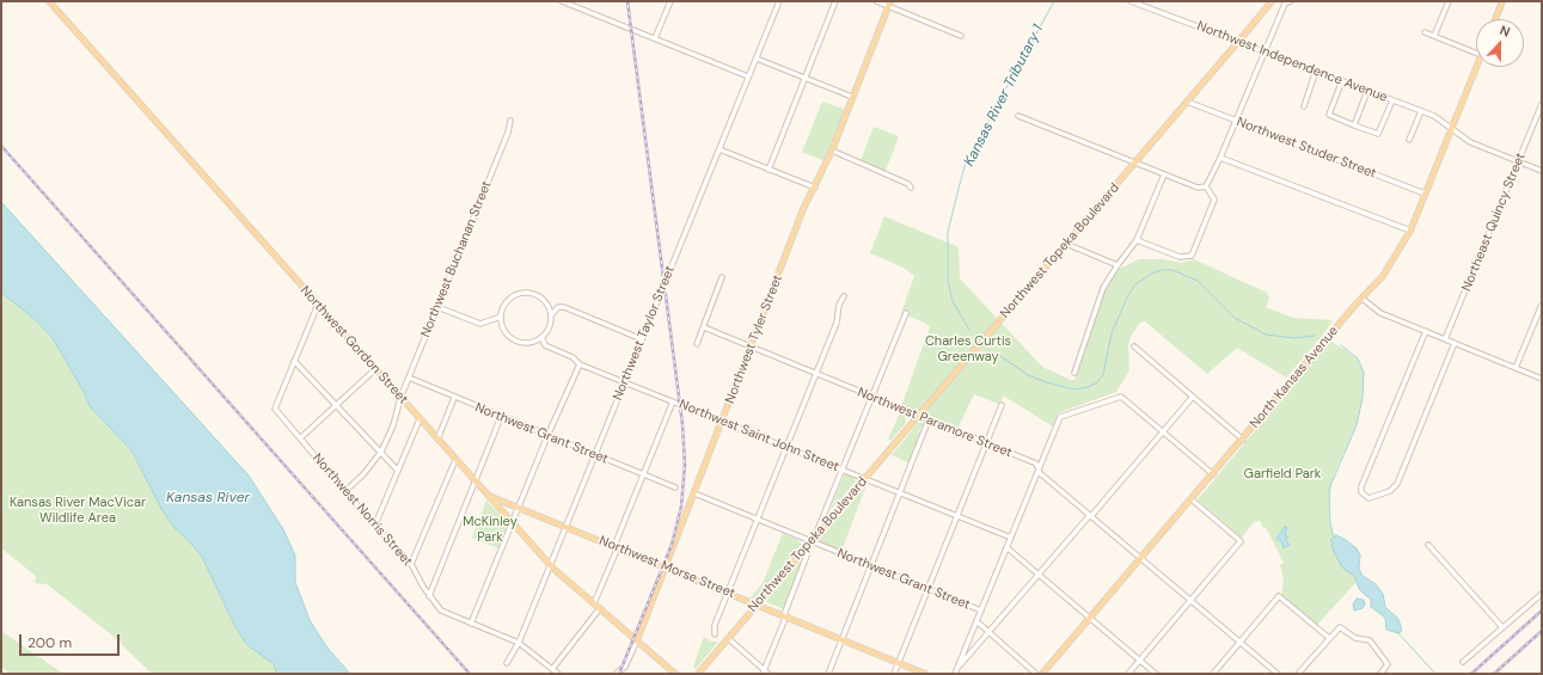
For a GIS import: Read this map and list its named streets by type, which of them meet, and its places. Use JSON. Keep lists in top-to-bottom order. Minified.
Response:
{"streets":{"main road":["Northwest Topeka Boulevard","Northwest Tyler Street","Northwest Gordon Street","North Kansas Avenue","Northwest Morse Street"],"street":["Northwest Independence Avenue","Northwest Studer Street","Northeast Quincy Street","Northwest Buchanan Street","Northwest Taylor Street","Northwest Paramore Street","Northwest Grant Street","Northwest Saint John Street","Northwest Norris Street"]},"crossings":[["Northwest Independence Avenue","Northeast Quincy Street"],["Northwest Independence Avenue","Northwest Topeka Boulevard"],["Northwest Independence Avenue","North Kansas Avenue"],["Northwest Studer Street","Northwest Topeka Boulevard"],["Northwest Studer Street","North Kansas Avenue"],["Northwest Topeka Boulevard","Northwest Paramore Street"],["Northwest Topeka Boulevard","Northwest Grant Street"],["Northwest Topeka Boulevard","Northwest Saint John Street"],["Northwest Topeka Boulevard","Northwest Morse Street"],["Northwest Buchanan Street","Northwest Gordon Street"],["Northwest Buchanan Street","Northwest Grant Street"],["Northwest Buchanan Street","Northwest Norris Street"],["Northwest Taylor Street","Northwest Gordon Street"],["Northwest Taylor Street","Northwest Grant Street"],["Northwest Taylor Street","Northwest Saint John Street"],["Northwest Taylor Street","Northwest Norris Street"],["Northwest Taylor Street","Northwest Morse Street"],["Northwest Tyler Street","Northwest Gordon Street"],["Northwest Tyler Street","Northwest Paramore Street"],["Northwest Tyler Street","Northwest Grant Street"],["Northwest Tyler Street","Northwest Saint John Street"],["Northwest Tyler Street","Northwest Morse Street"],["Northwest Gordon Street","Northwest Morse Street"],["North Kansas Avenue","Northwest Paramore Street"]],"water":["Kansas River Tributary 1","Kansas River"],"parks":["Charles Curtis Greenway","Garfield Park","Kansas River MacVicar Wildlife Area","McKinley Park"],"scale_bar":"200 m","north":"top"}
